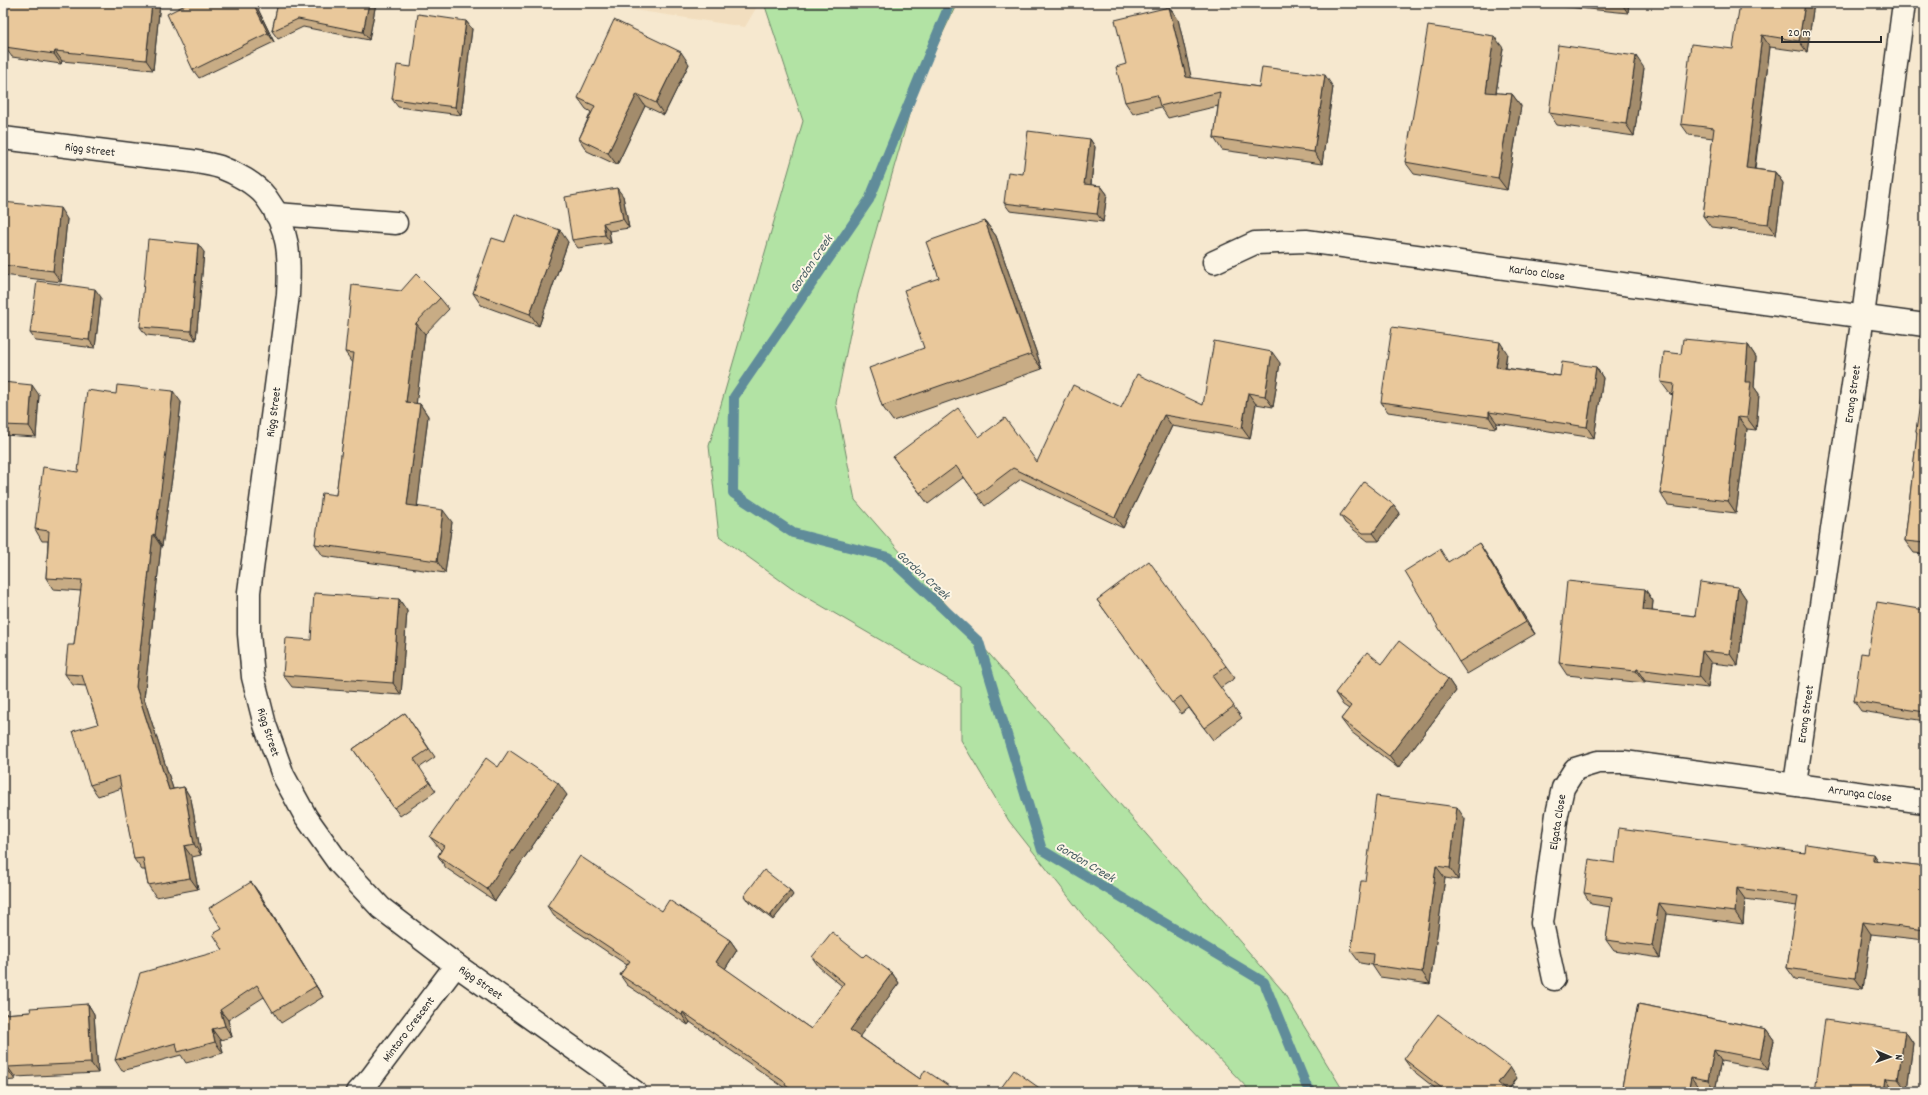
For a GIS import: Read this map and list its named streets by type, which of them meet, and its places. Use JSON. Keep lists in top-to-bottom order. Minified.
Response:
{"streets":{"street":["Rigg Street","Karloo Close","Erang Street","Arrunga Close","Elgata Close","Mintaro Crescent"]},"crossings":[["Rigg Street","Mintaro Crescent"],["Karloo Close","Erang Street"],["Erang Street","Arrunga Close"],["Erang Street","Elgata Close"],["Arrunga Close","Elgata Close"]],"water":["Gordon Creek"],"scale_bar":"20 m","north":"right"}
